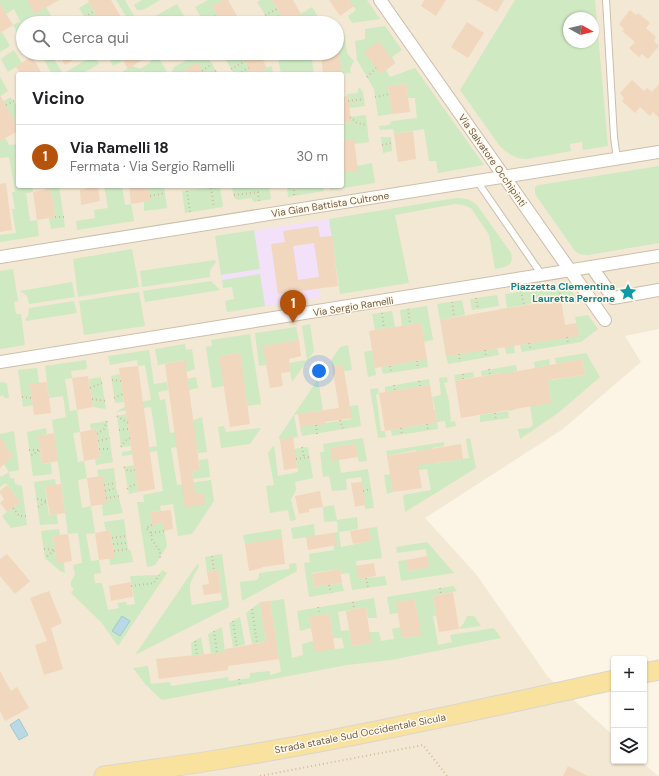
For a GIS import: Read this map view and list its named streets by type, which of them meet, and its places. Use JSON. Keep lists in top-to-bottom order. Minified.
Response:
{"streets":{"main road":["Strada statale Sud Occidentale Sicula"],"street":["Via Salvatore Occhipinti","Via Gian Battista Cultrone","Via Sergio Ramelli"]},"crossings":[["Via Salvatore Occhipinti","Via Gian Battista Cultrone"],["Via Salvatore Occhipinti","Via Sergio Ramelli"]],"places":{"place":["Piazzetta Clementina Lauretta Perrone"]},"north":"right","page":{"search":"Cerca qui","heading":"Vicino","list":[{"mark":"1","name":"Via Ramelli 18","note":"Fermata · Via Sergio Ramelli","value":"30 m"}],"pins":"1","map_buttons":["+","−"]}}
